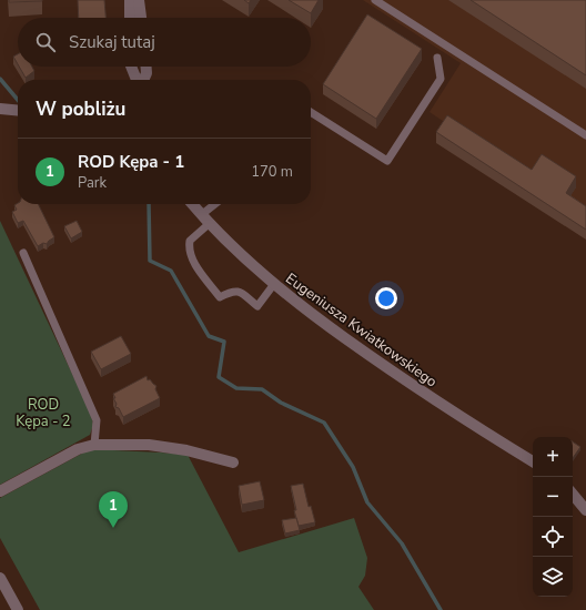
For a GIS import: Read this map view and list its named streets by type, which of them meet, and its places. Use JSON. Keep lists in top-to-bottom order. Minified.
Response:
{"streets":{"street":["Eugeniusza Kwiatkowskiego"]},"parks":["ROD Kępa - 2"],"page":{"search":"Szukaj tutaj","heading":"W pobliżu","list":[{"mark":"1","name":"ROD Kępa - 1","note":"Park","value":"170 m"}],"map_buttons":["+","−"],"pins":"1"}}
